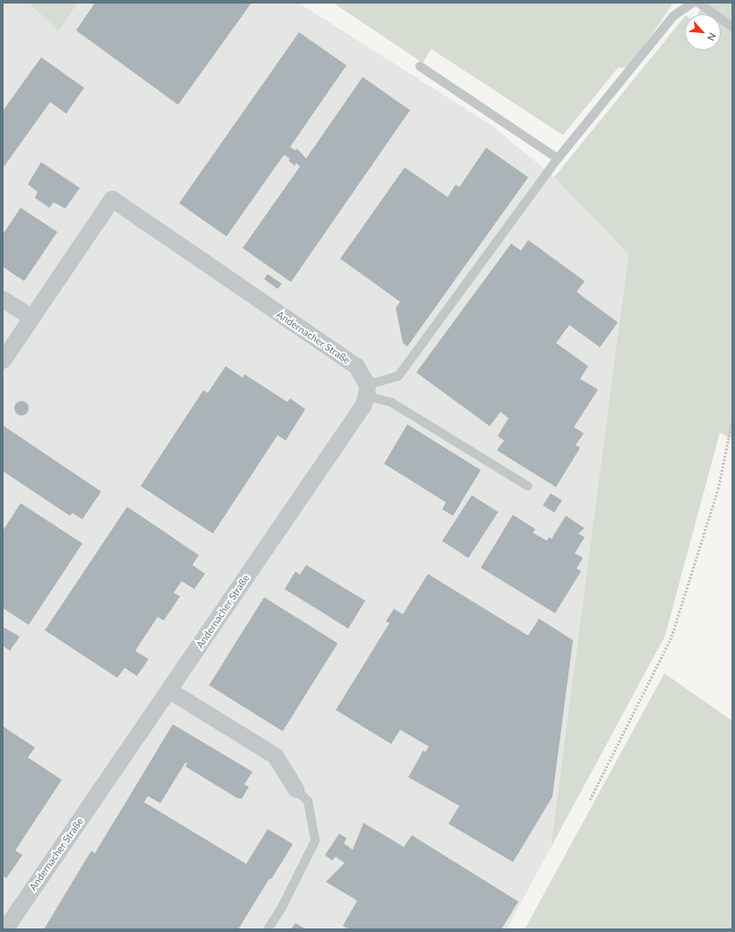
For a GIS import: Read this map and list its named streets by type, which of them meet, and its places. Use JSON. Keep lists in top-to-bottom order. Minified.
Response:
{"streets":{"street":["Andernacher Straße"]},"north":"bottom right"}
